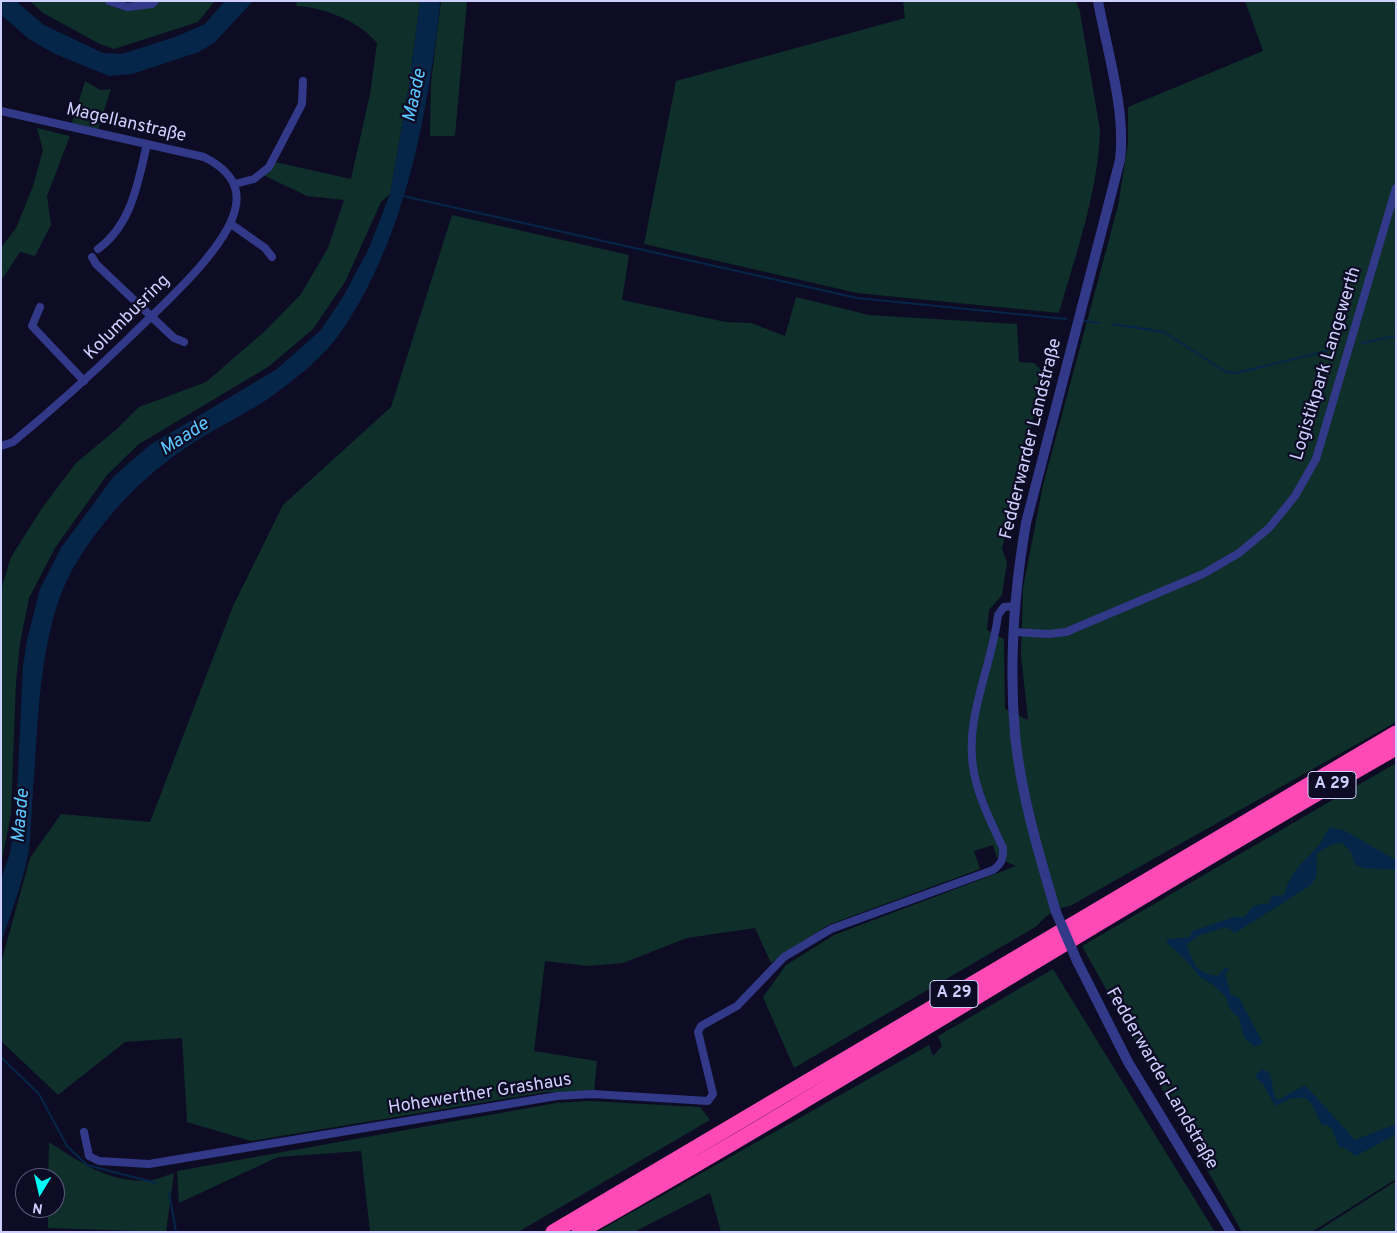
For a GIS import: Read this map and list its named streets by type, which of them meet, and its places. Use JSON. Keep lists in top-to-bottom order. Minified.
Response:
{"streets":{"highway":["A 29"],"street":["Magellanstraße","Kolumbusring","Logistikpark Langewerth","Fedderwarder Landstraße","Hohewerther Grashaus"]},"crossings":[["Magellanstraße","Kolumbusring"],["Logistikpark Langewerth","Fedderwarder Landstraße"],["Fedderwarder Landstraße","Hohewerther Grashaus"]],"water":["Maade"],"north":"bottom"}
